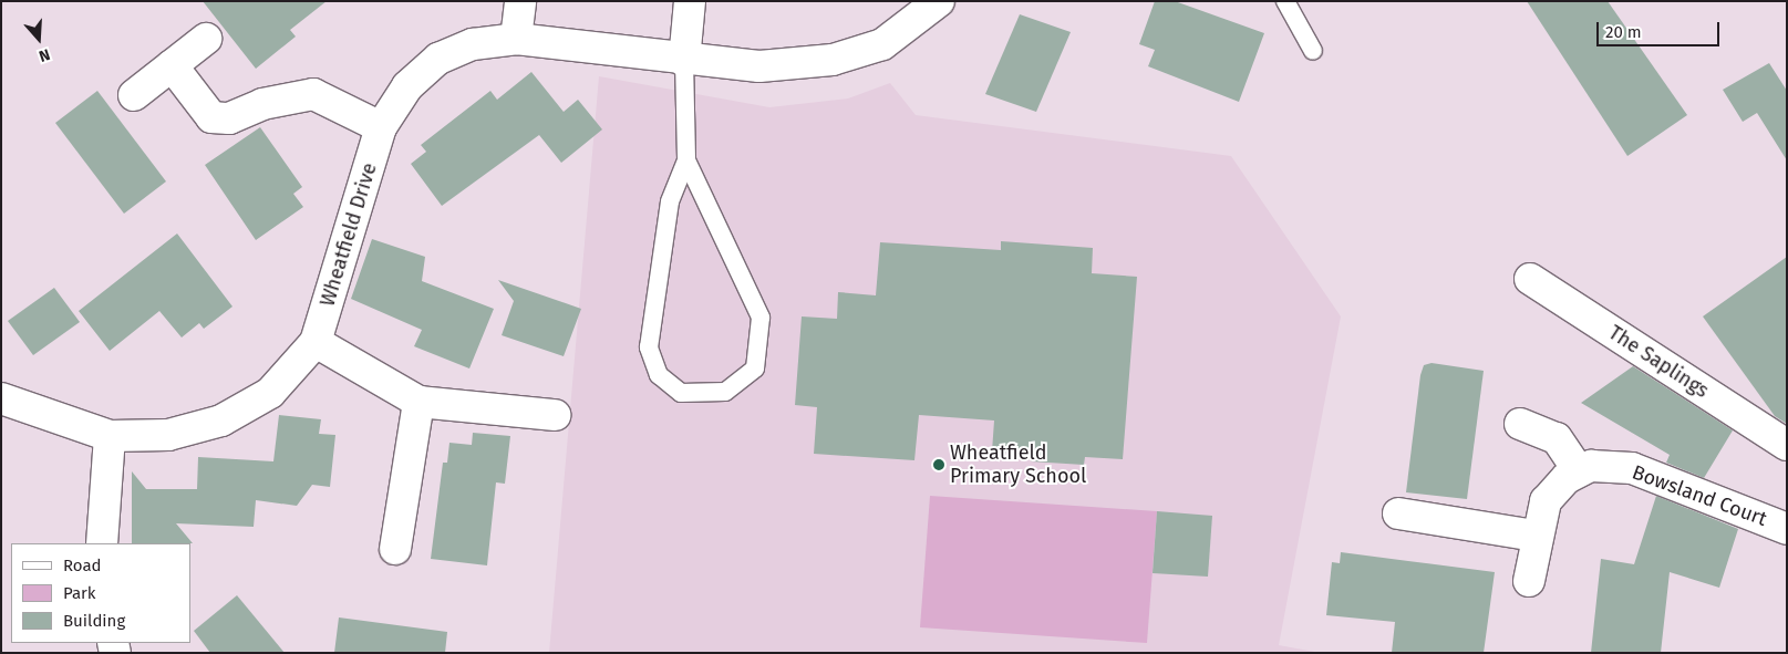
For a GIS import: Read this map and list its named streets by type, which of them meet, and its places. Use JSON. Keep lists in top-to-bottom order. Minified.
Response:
{"streets":{"street":["Wheatfield Drive","The Saplings","Bowsland Court"]},"places":["Wheatfield Primary School"],"legend":["Road","Park","Building"],"scale_bar":"20 m","north":"bottom"}
